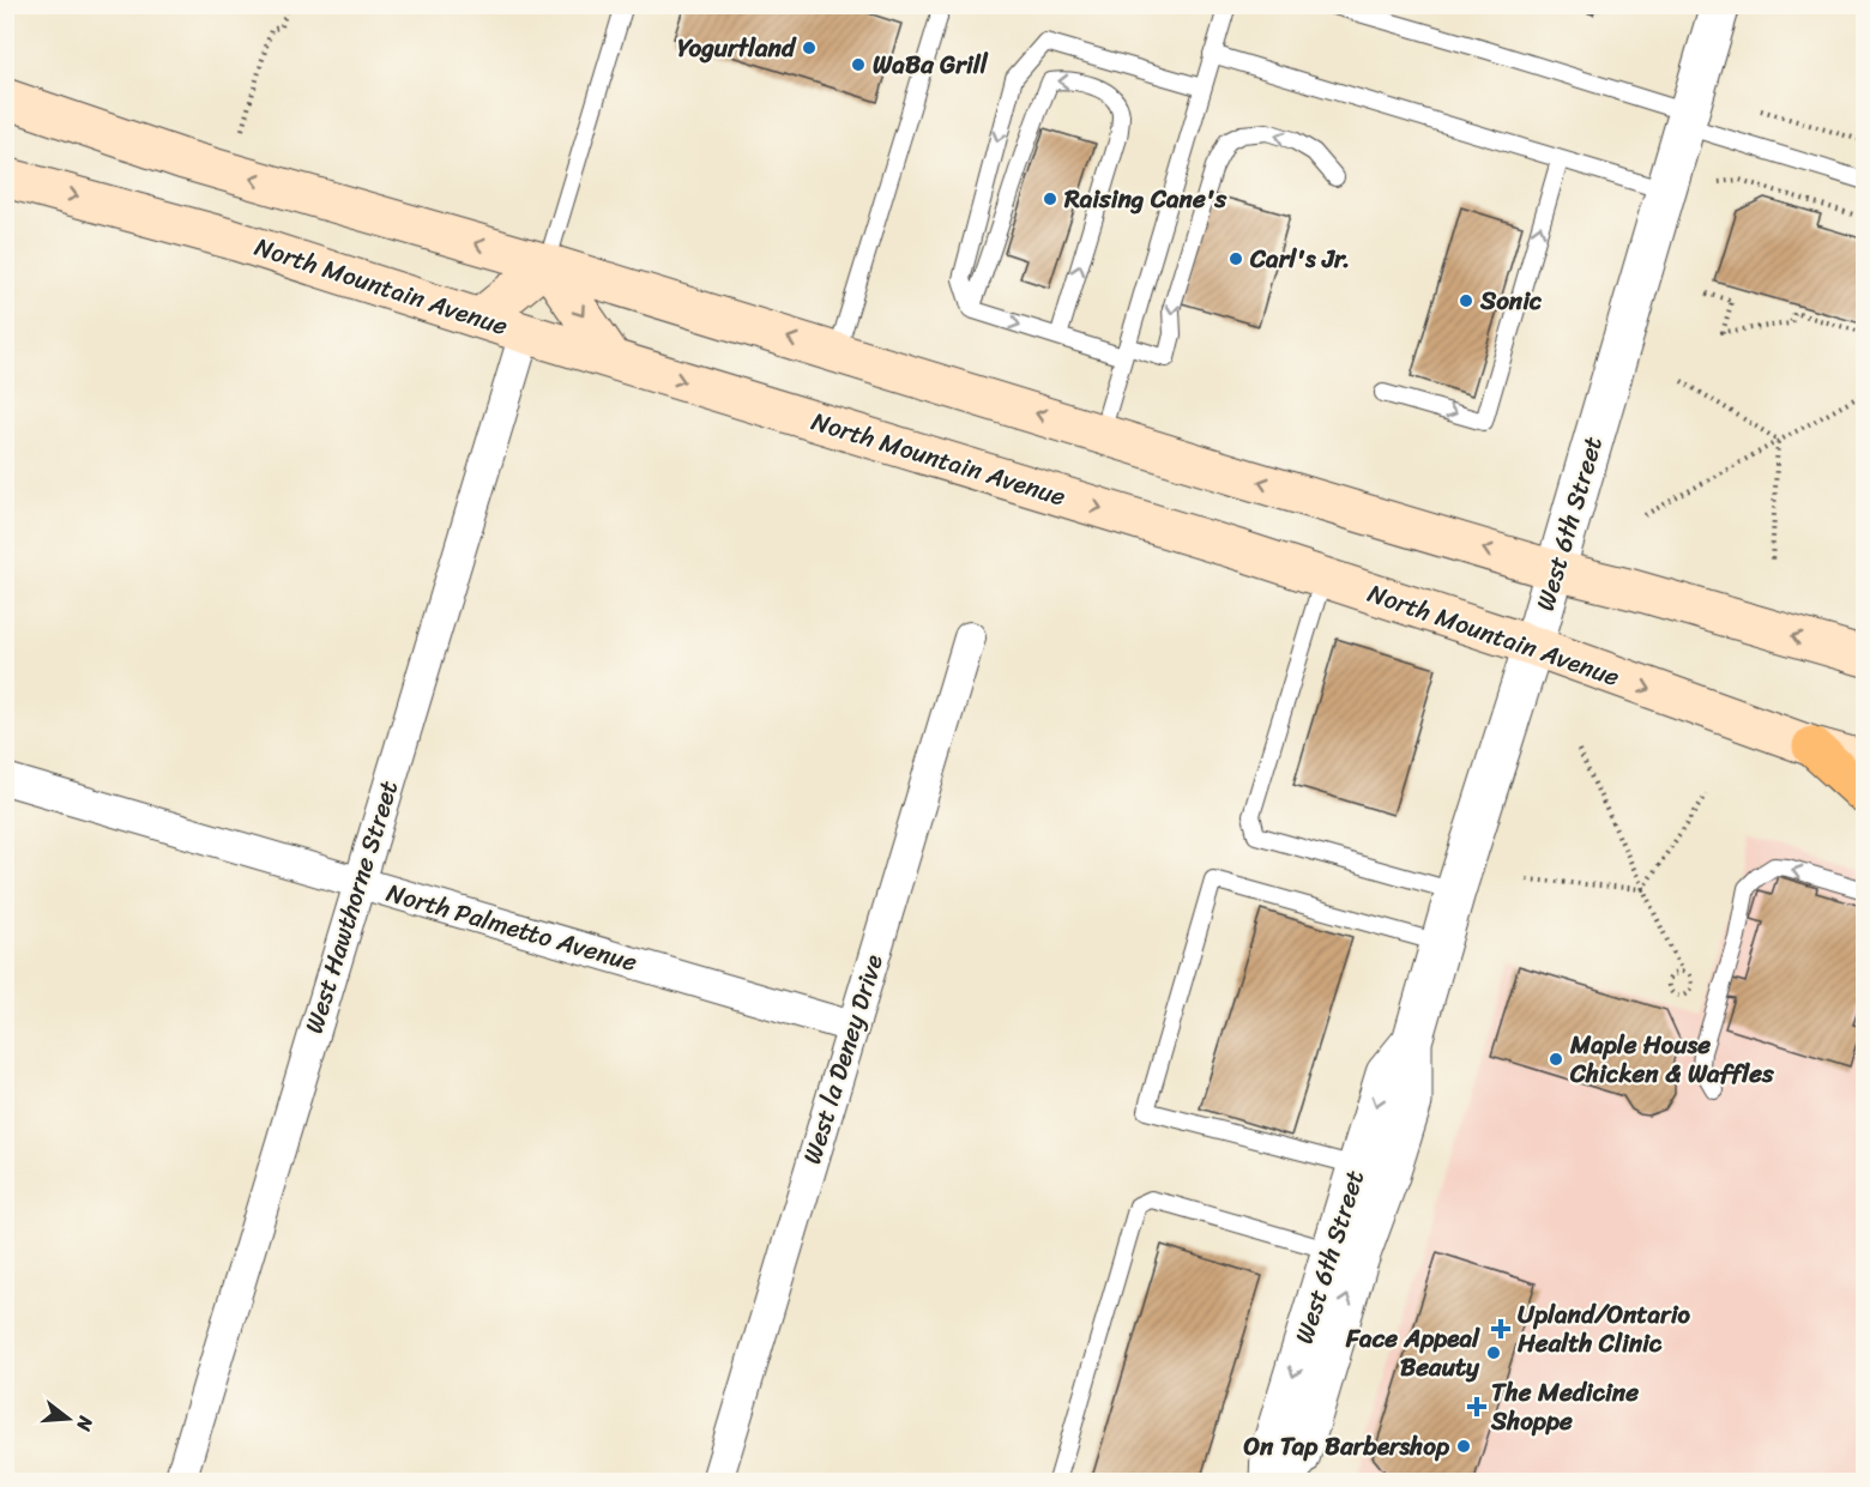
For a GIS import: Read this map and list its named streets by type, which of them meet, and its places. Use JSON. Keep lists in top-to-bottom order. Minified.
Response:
{"streets":{"main road":["North Mountain Avenue"],"street":["West 6th Street","West Hawthorne Street","North Palmetto Avenue","West la Deney Drive"]},"crossings":[["North Mountain Avenue","West 6th Street"],["North Mountain Avenue","West Hawthorne Street"],["West Hawthorne Street","North Palmetto Avenue"],["North Palmetto Avenue","West la Deney Drive"]],"places":{"other":["Yogurtland","WaBa Grill","Raising Cane's","Carl's Jr.","Sonic","Maple House Chicken & Waffles","Face Appeal Beauty","On Tap Barbershop"],"health":["Upland/Ontario Health Clinic","The Medicine Shoppe"]},"north":"right"}
